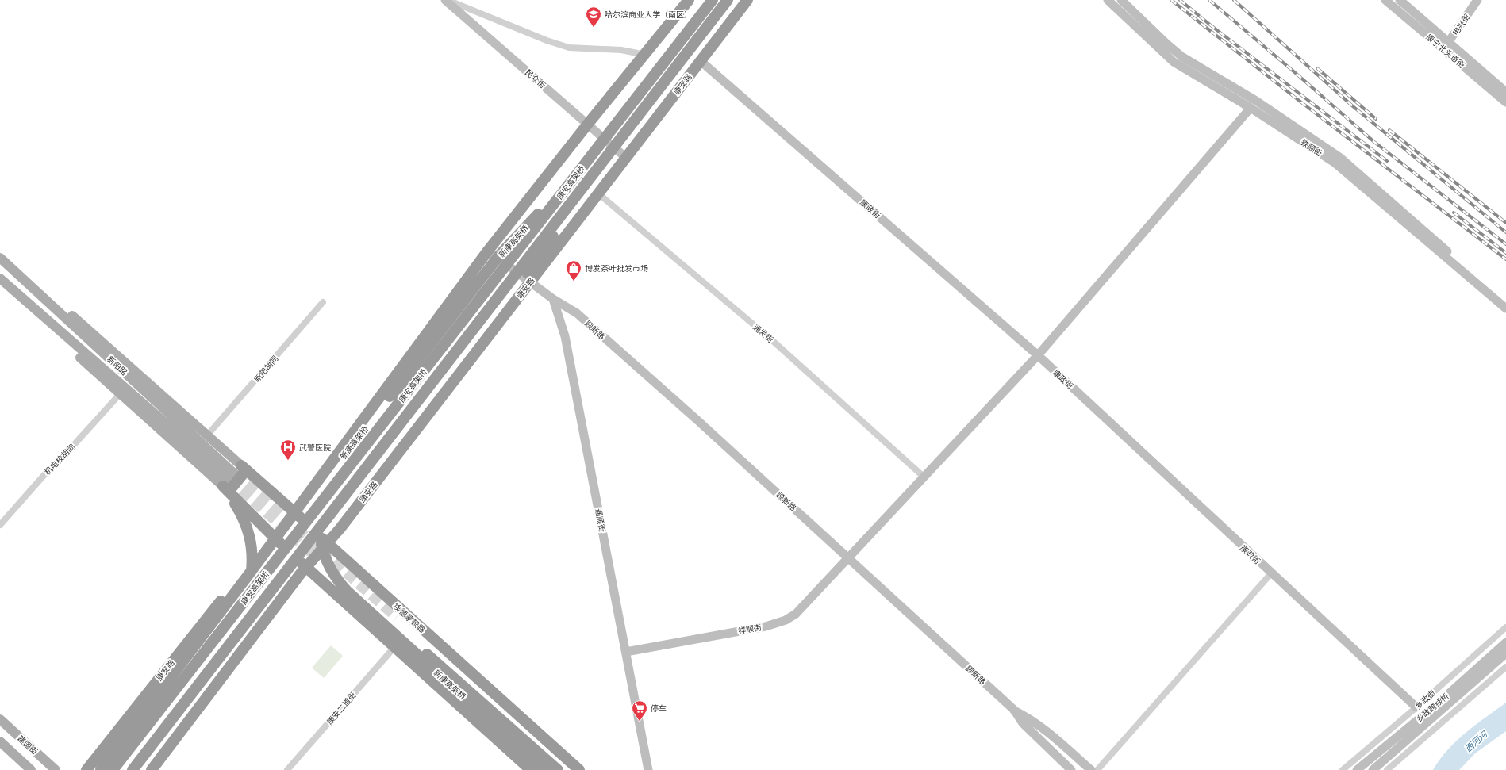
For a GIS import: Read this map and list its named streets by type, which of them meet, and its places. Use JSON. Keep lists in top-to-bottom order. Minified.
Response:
{"streets":{"highway":["康安路","康安高架桥","新康高架桥","埃德蒙顿路"],"main road":["新阳路","建国街"],"street":["电兴街","康宁北头道街","民众街","铁顺街","康政街","顾新路","通发街","新阳胡同","机电校胡同","通顺街","祥顺街","乡政街","乡政跨线桥","康安二道街"]},"crossings":[["电兴街","康宁北头道街"],["民众街","康安路"],["康安路","康政街"],["康安路","通发街"],["康安路","埃德蒙顿路"],["铁顺街","祥顺街"],["康安高架桥","新康高架桥"],["康政街","祥顺街"],["康政街","乡政街"],["顾新路","通顺街"],["顾新路","祥顺街"],["通发街","祥顺街"],["新阳路","埃德蒙顿路"],["通顺街","祥顺街"]],"water":["西河沟"],"places":{"school or university":["哈尔滨商业大学（南区）"],"shop":["博发茶叶批发市场"],"hospital":["武警医院"],"supermarket":["停车"]}}
